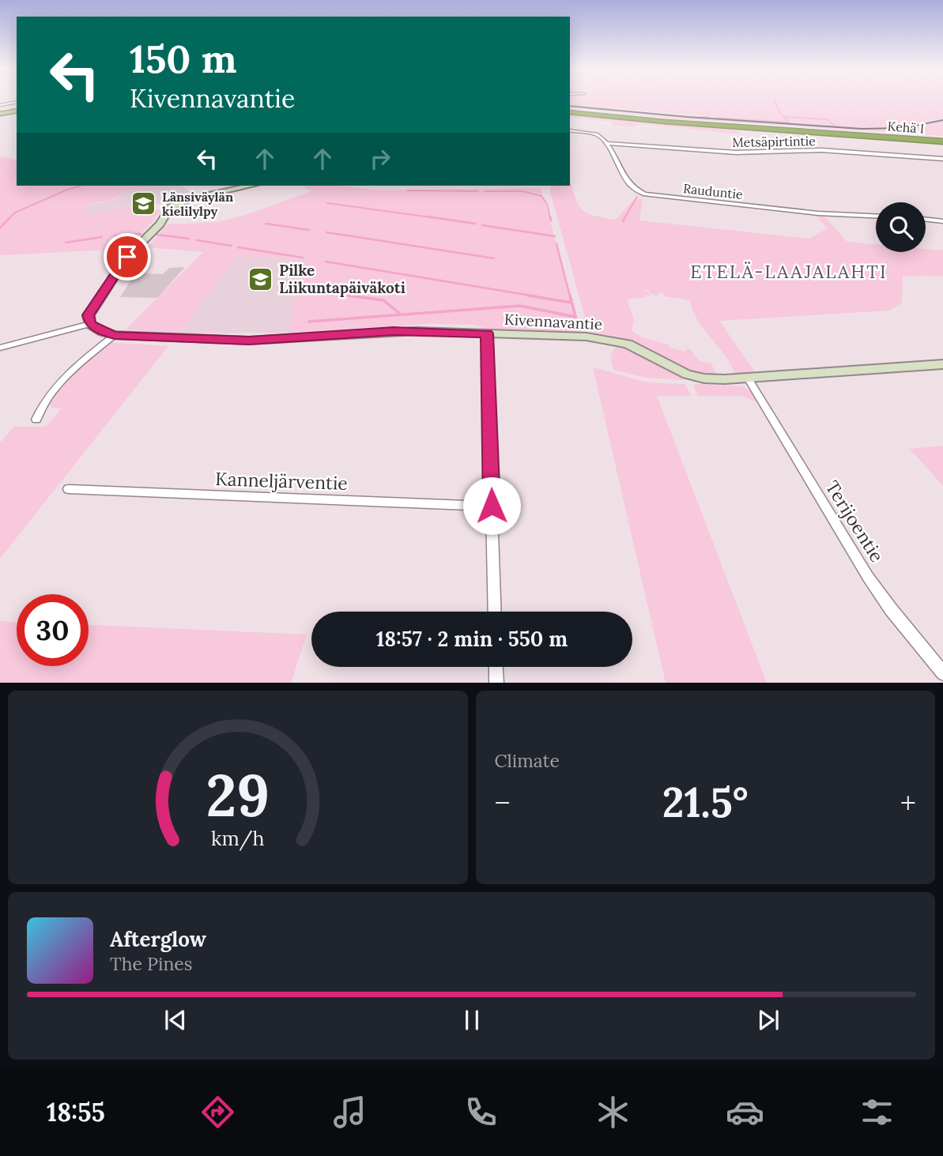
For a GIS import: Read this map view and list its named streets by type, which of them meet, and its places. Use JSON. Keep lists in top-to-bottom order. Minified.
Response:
{"streets":{"highway":["Kehä I"],"street":["Metsäpirtintie","Rauduntie","Kivennavantie","Kanneljärventie","Terijoentie"]},"crossings":[["Metsäpirtintie","Rauduntie"],["Kivennavantie","Terijoentie"]],"districts":["ETELÄ-LAAJALAHTI"],"places":{"school or university":["Länsiväylän kielilylpy","Pilke Liikuntapäiväkoti"]},"page":{"turn":["150 m","Kivennavantie"],"limit":"30","trip":"18:57 · 2 min · 550 m","tile":"Climate","heat":["−","21.5°","+"],"song":["Afterglow","The Pines"],"tabs":"18:55","gauge":["29","km/h"]}}
